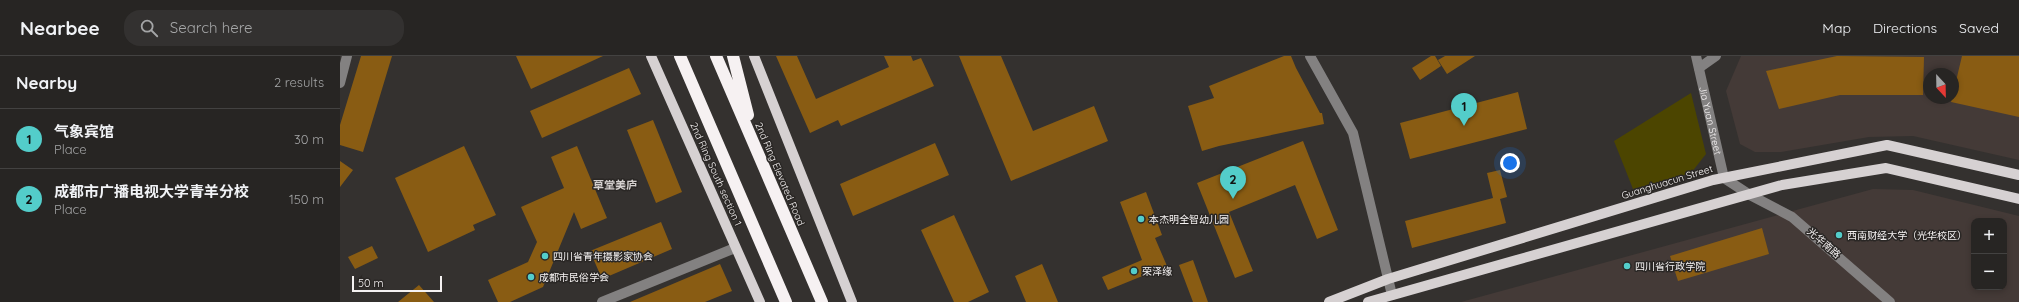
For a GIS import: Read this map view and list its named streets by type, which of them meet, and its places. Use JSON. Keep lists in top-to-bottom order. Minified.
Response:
{"streets":{"highway":["2nd Ring Elevated Road"],"main road":["2nd Ring South section 1","Guanghuacun Street"],"street":["Jia Yuan Street","光华南路"]},"crossings":[["Jia Yuan Street","Guanghuacun Street"]],"districts":["草堂美庐"],"places":["本杰明全智幼儿园","西南财经大学（光华校区）","四川省青年摄影家协会","四川省行政学院","荣泽缘","成都市民俗学会"],"scale_bar":"50 m","north":"bottom","page":{"header":"Nearbee","search":"Search here","nav":["Map","Directions","Saved"],"heading":["Nearby","2 results"],"pins":["1","2"],"list":[{"mark":"1","name":"气象宾馆","note":"Place","value":"30 m"},{"mark":"2","name":"成都市广播电视大学青羊分校","note":"Place","value":"150 m"}],"map_buttons":["+","−"],"scale":"50 m"}}
